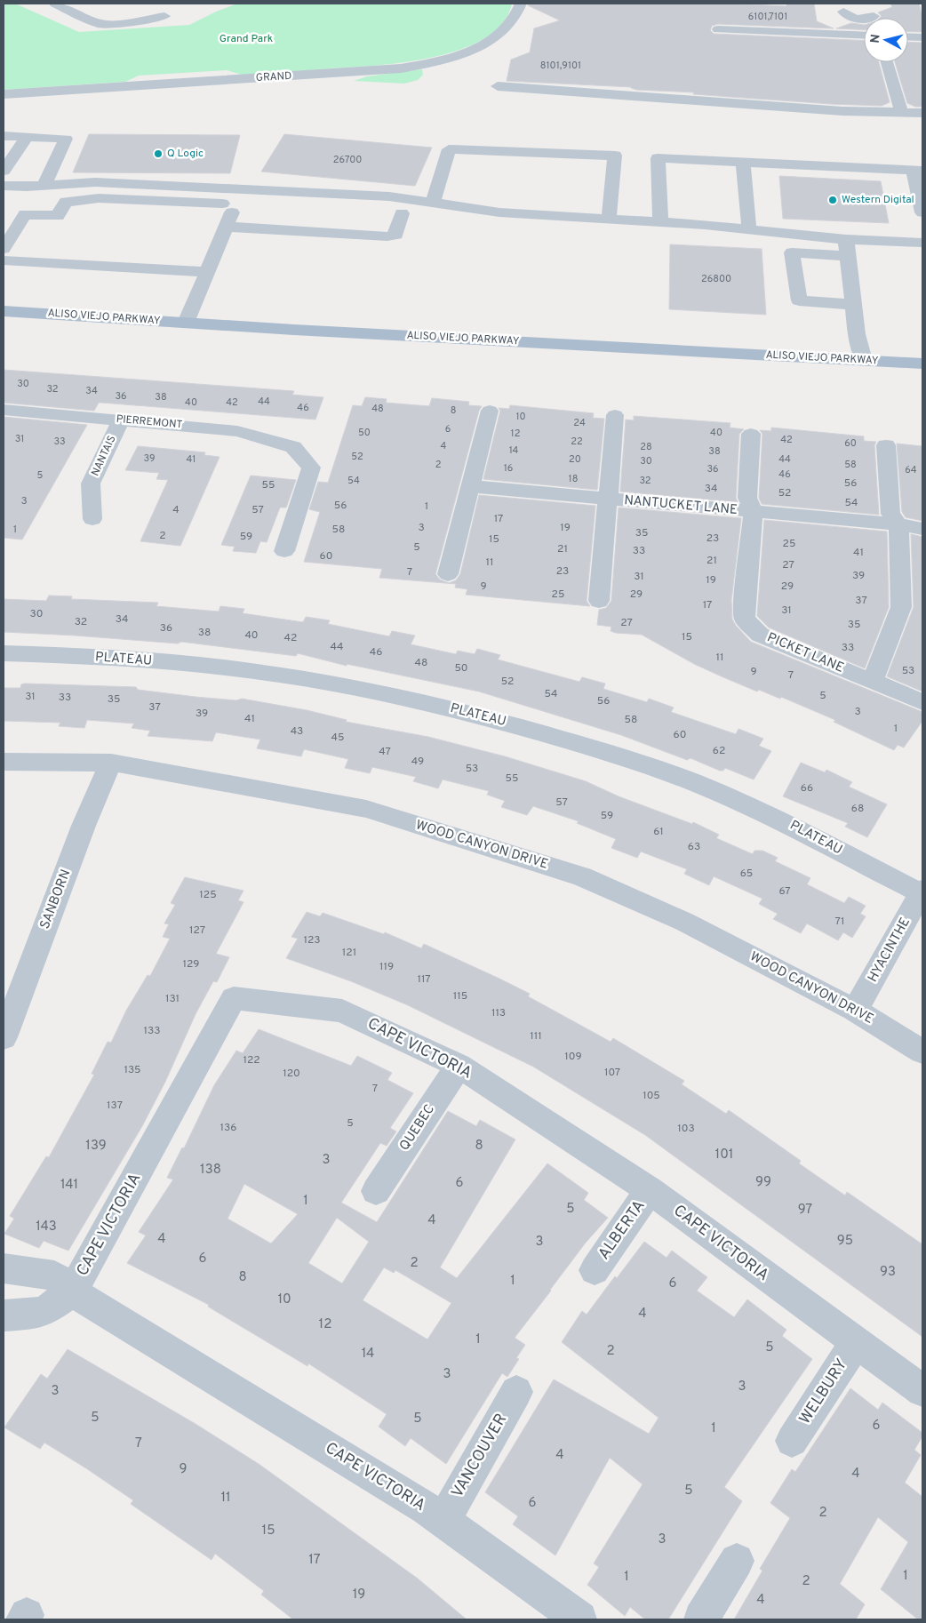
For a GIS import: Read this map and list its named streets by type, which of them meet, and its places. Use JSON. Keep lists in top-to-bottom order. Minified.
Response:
{"streets":{"main road":["ALISO VIEJO PARKWAY"],"street":["GRAND","PIERREMONT","NANTAIS","NANTUCKET LANE","PICKET LANE","PLATEAU","WOOD CANYON DRIVE","SANBORN","HYACINTHE","CAPE VICTORIA","QUEBEC","ALBERTA","WELBURY","VANCOUVER"]},"crossings":[["PIERREMONT","NANTAIS"],["NANTUCKET LANE","PICKET LANE"],["PLATEAU","HYACINTHE"],["WOOD CANYON DRIVE","SANBORN"],["WOOD CANYON DRIVE","HYACINTHE"],["CAPE VICTORIA","QUEBEC"],["CAPE VICTORIA","ALBERTA"],["CAPE VICTORIA","WELBURY"],["CAPE VICTORIA","VANCOUVER"]],"parks":["Grand Park"],"places":["Q Logic","Western Digital"],"house_numbers":["6101,7101","8101,9101","26700","26800","30","32","34","36","38","44","40","42","46","48","8","10","24","6","50","40","12","31","42","33","22","60","4","28","14","38","52","39","41","20","44","30","2","58","16","36","64","46","5","18","54","32","56","55","34","52","3","54","56","1","4","57","17","3","19","1","58","35","2","59","23","15","25","5","21","33","41","60","21","11","27","23","7","39","31","19","9","29","25","29","37","17","31","30","34","32","27","35","36","38","40","15","42","44","33","46","11","48","50","53","9","7","52","54","5","31","33","35","56","37","3","39","41","58","1","43","60","45","62","47","49","53","55","66","57","68","59","61","63","65","67","125","71","127","123","121","129","119","117","115","131","113","133","111","109","122","135","107","120","7","105","137","5","136","103","139","8","101","3","138","99","6","141","1","5","97","4","143","4","95","3","6","2","93","8","1","6","10","4","12","1","5","2","14","3","3","3","5","5","6","1","7","4","9","4","5","11","6","2","15","3","17","1","1","2","19","4"],"north":"left"}
